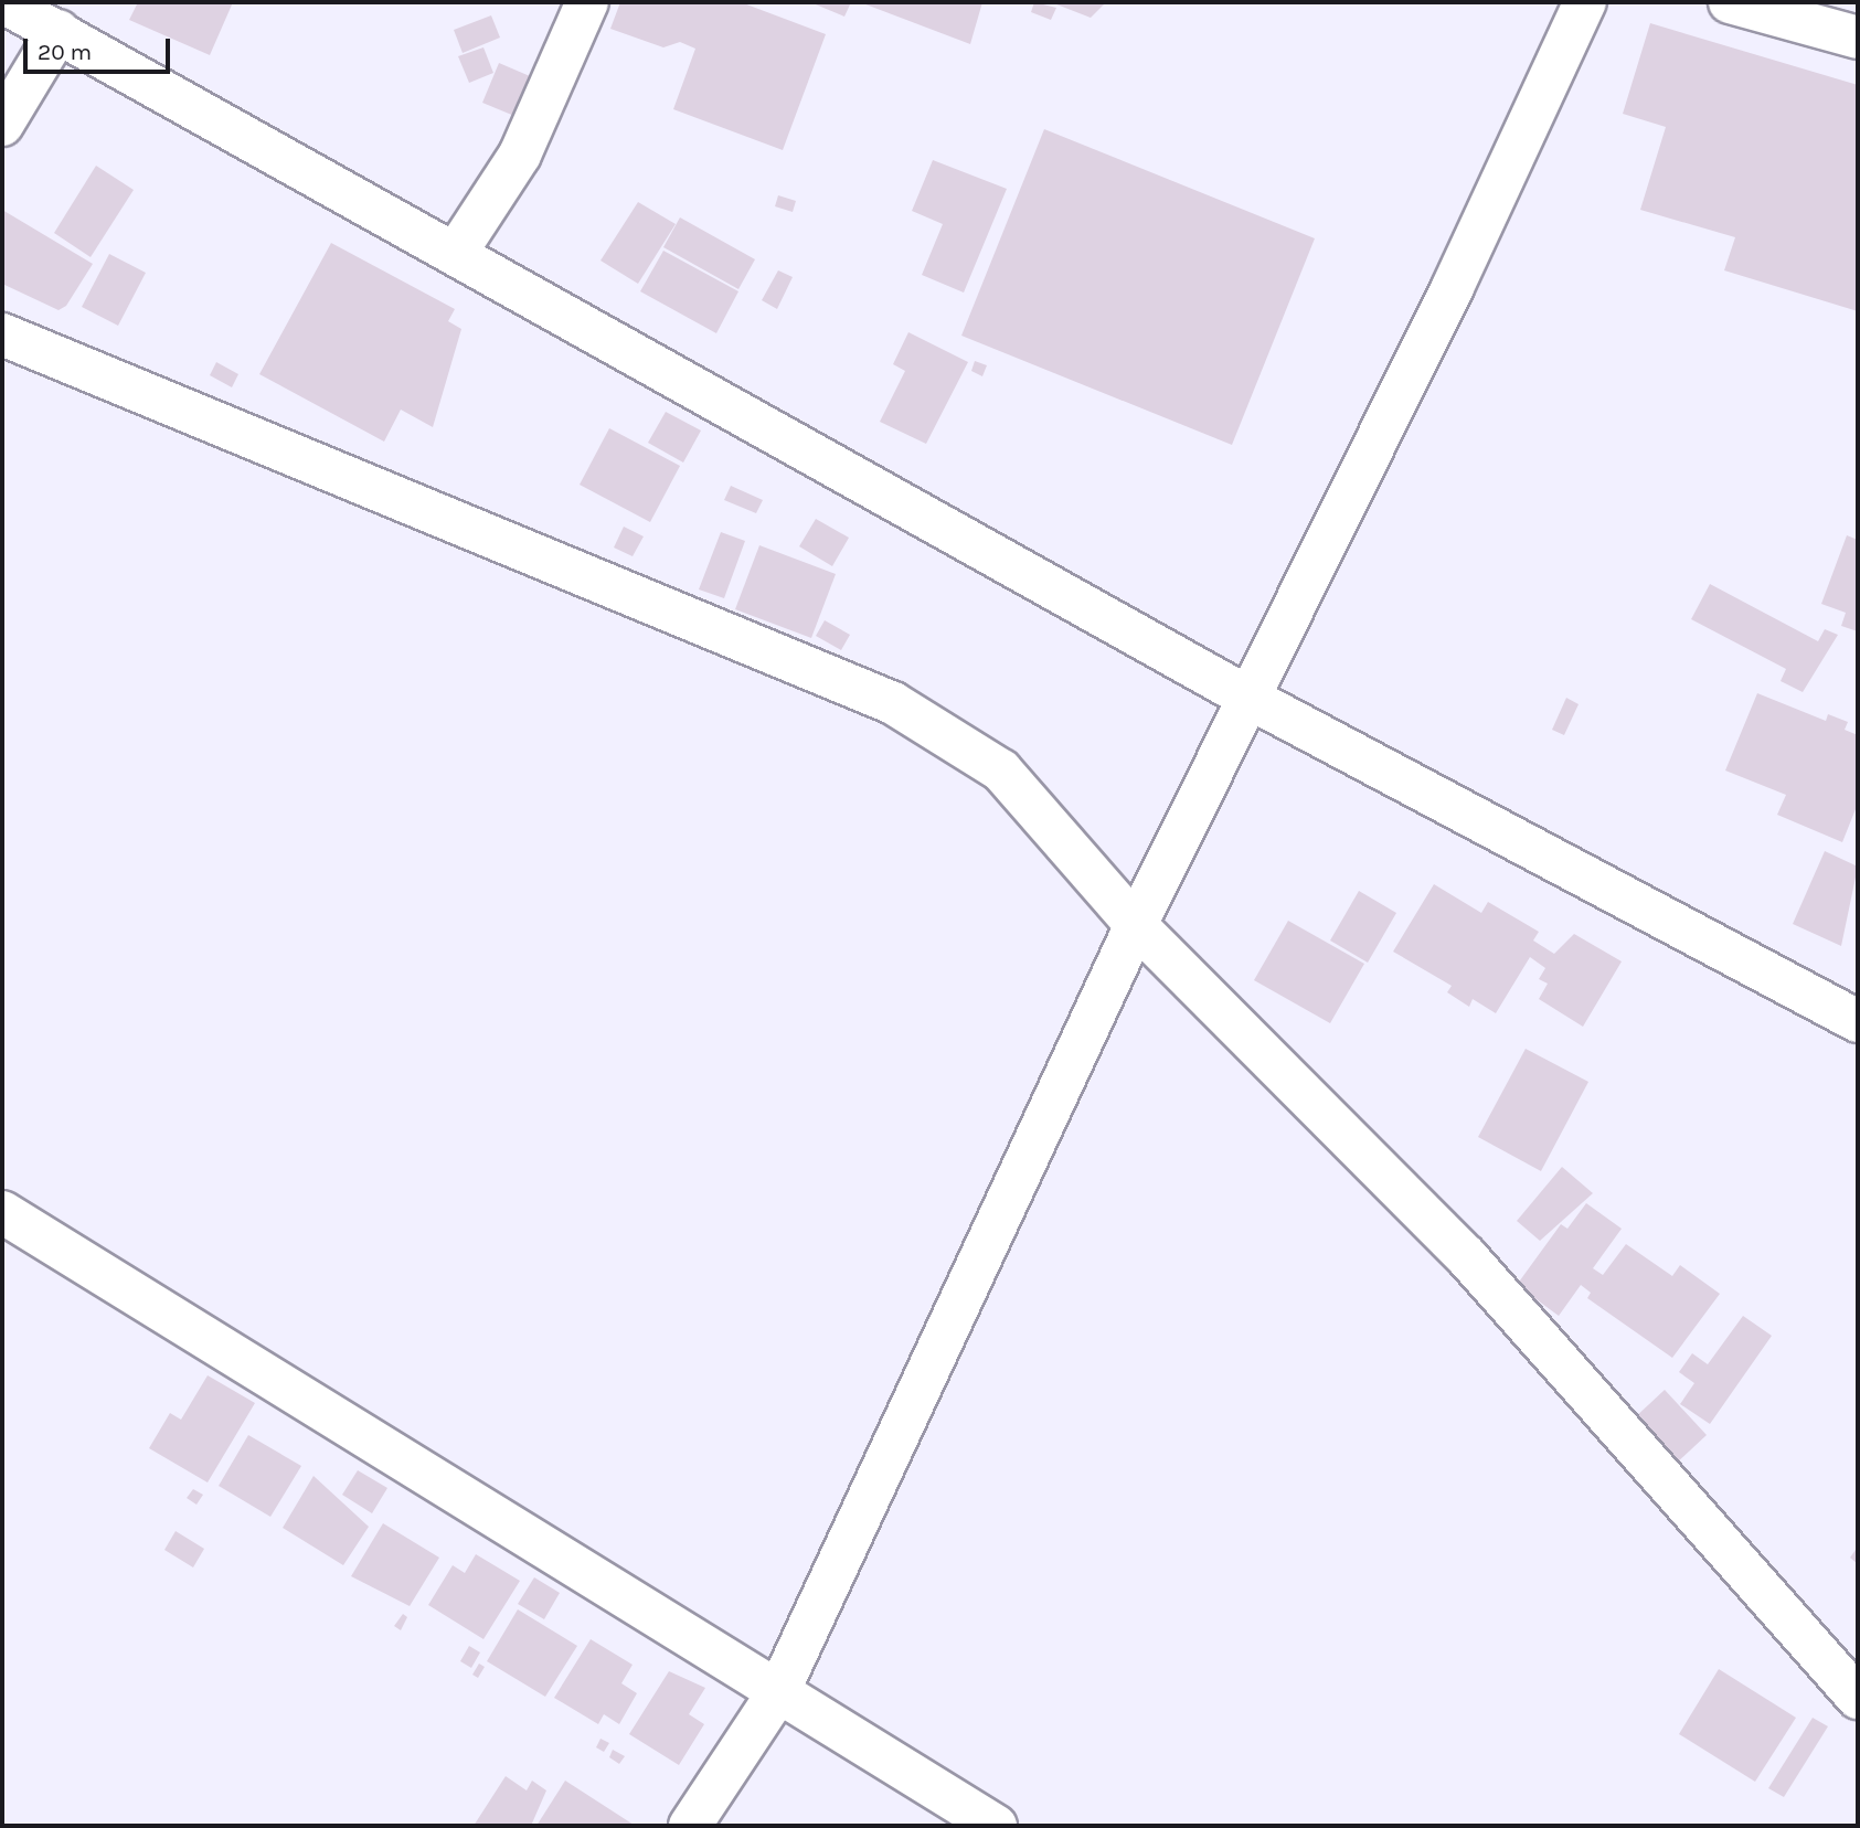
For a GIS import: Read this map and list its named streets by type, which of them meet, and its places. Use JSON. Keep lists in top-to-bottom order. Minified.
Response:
{"scale_bar":"20 m"}
